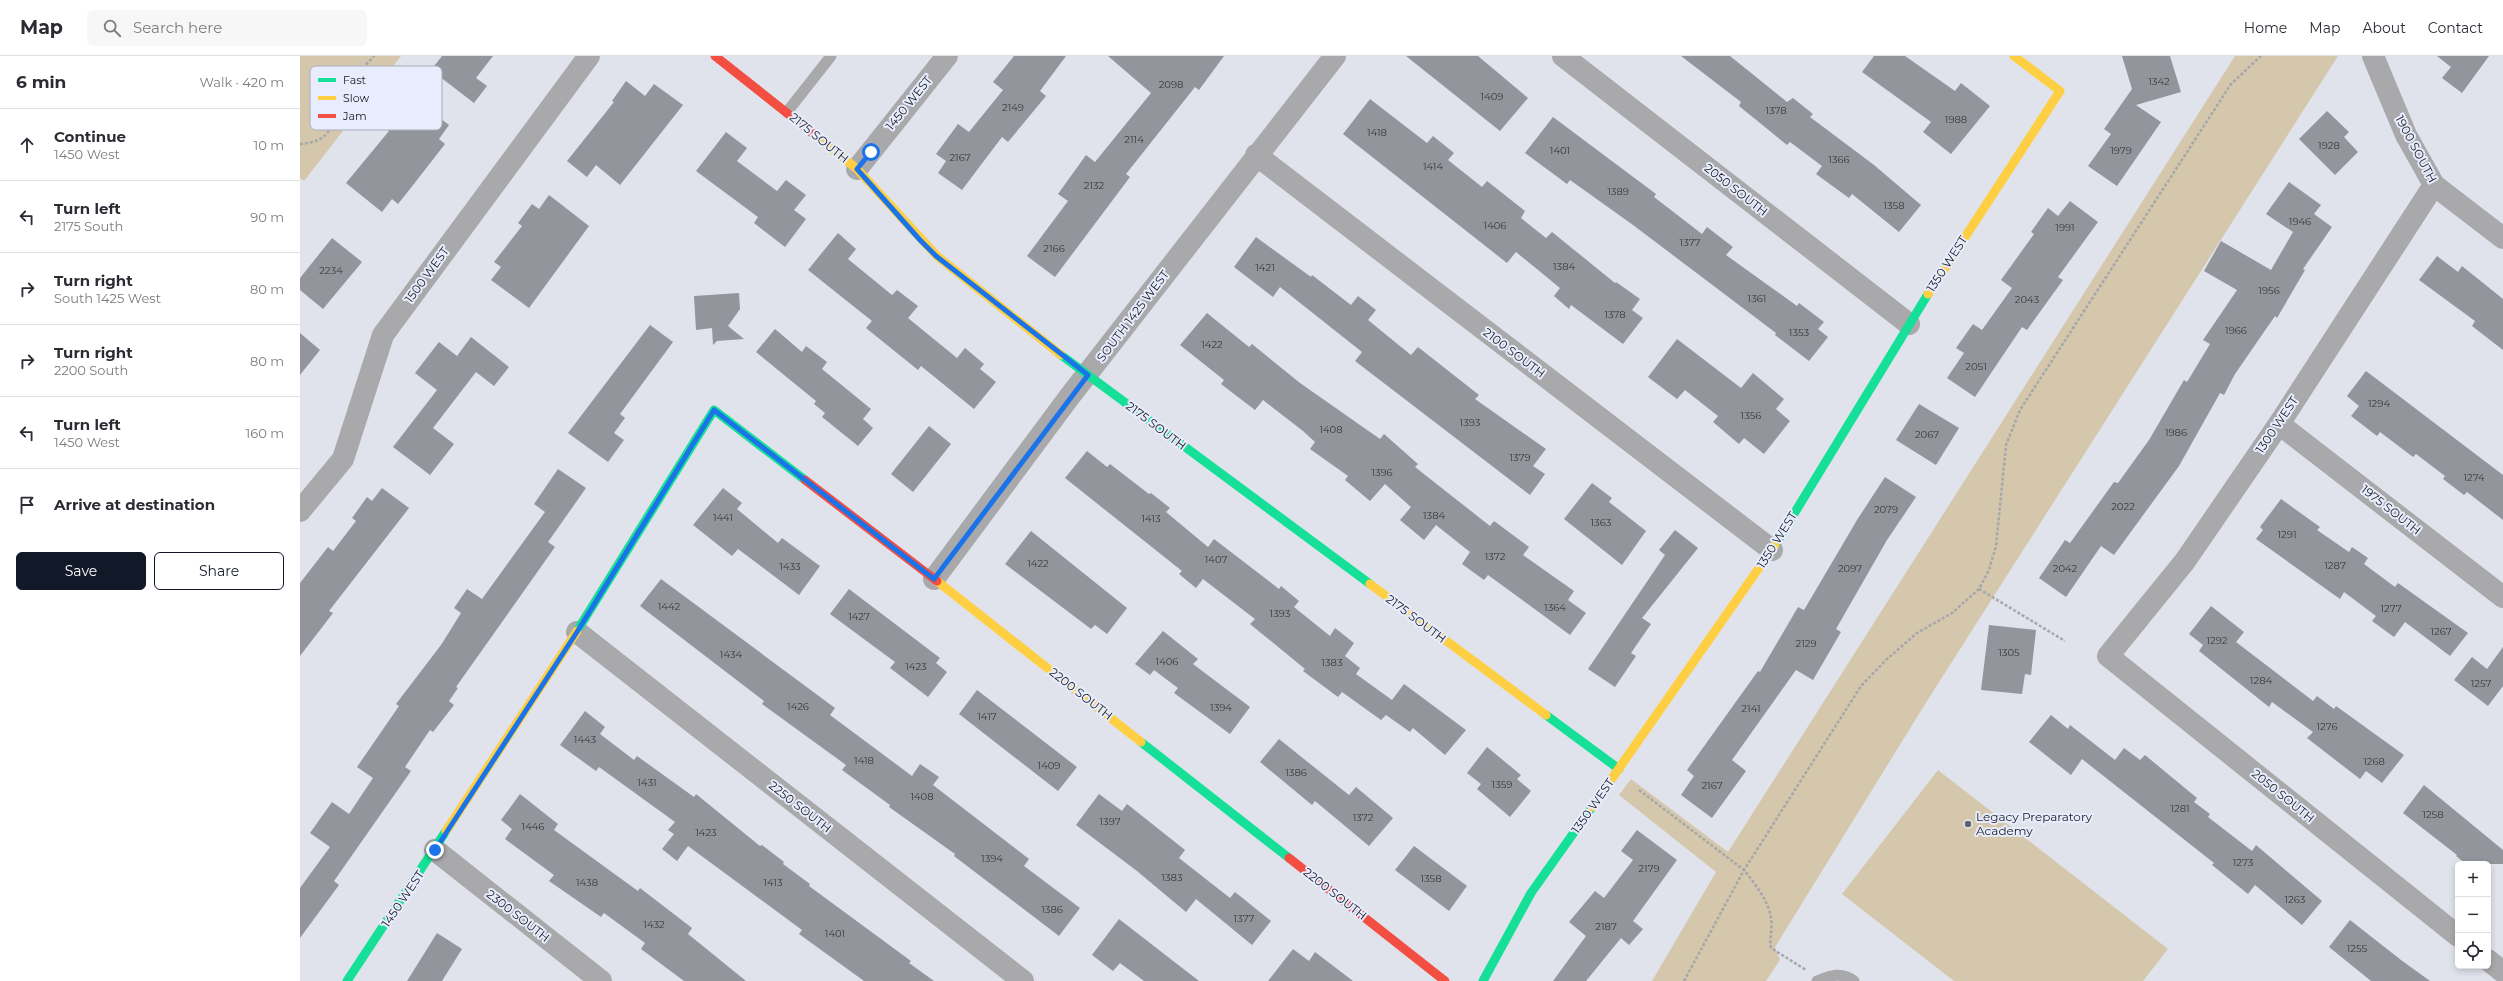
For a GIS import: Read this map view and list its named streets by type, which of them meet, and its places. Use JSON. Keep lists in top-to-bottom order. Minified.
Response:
{"streets":{"street":["1450 WEST","2175 SOUTH","1900 SOUTH","2050 SOUTH","1350 WEST","1500 WEST","SOUTH 1425 WEST","2100 SOUTH","1300 WEST","1975 SOUTH","2200 SOUTH","2250 SOUTH","2300 SOUTH"]},"crossings":[["1450 WEST","2175 SOUTH"],["1450 WEST","2200 SOUTH"],["1450 WEST","2250 SOUTH"],["1450 WEST","2300 SOUTH"],["2175 SOUTH","1350 WEST"],["2175 SOUTH","SOUTH 1425 WEST"],["1900 SOUTH","1300 WEST"],["2050 SOUTH","1350 WEST"],["2050 SOUTH","1300 WEST"],["1350 WEST","2100 SOUTH"],["SOUTH 1425 WEST","2100 SOUTH"],["SOUTH 1425 WEST","2200 SOUTH"],["1300 WEST","1975 SOUTH"]],"places":["Legacy Preparatory Academy"],"house_numbers":["1342","2098","1409","2149","1378","1988","1418","2114","1928","1401","1979","2167","1366","1414","2132","1389","1358","1946","1406","1991","1377","2166","1384","1421","2234","1956","1361","2043","1378","1966","1353","1422","2051","1294","1356","1393","1408","1986","2067","1379","1396","1274","2022","2079","1384","1441","1413","1363","1291","1372","1407","1422","1287","1433","2097","2042","1442","1364","1277","1393","1427","1267","1292","2129","1305","1434","1406","1383","1423","1284","1257","1426","1394","2141","1417","1276","1443","1418","1268","1409","1386","1431","1359","2167","1408","1281","1258","1372","1397","1446","1423","1394","1273","2179","1383","1358","1438","1413","1263","1386","1377","1432","2187","1401","1255"],"legend":["Fast","Slow","Jam"],"page":{"header":"Map","search":"Search here","nav":["Home","Map","About","Contact"],"heading":["6 min","Walk · 420 m"],"list":[["Continue","1450 West","10 m"],["Turn left","2175 South","90 m"],["Turn right","South 1425 West","80 m"],["Turn right","2200 South","80 m"],["Turn left","1450 West","160 m"],"Arrive at destination"],"buttons":["Save","Share"],"map_buttons":["+","−"]}}
